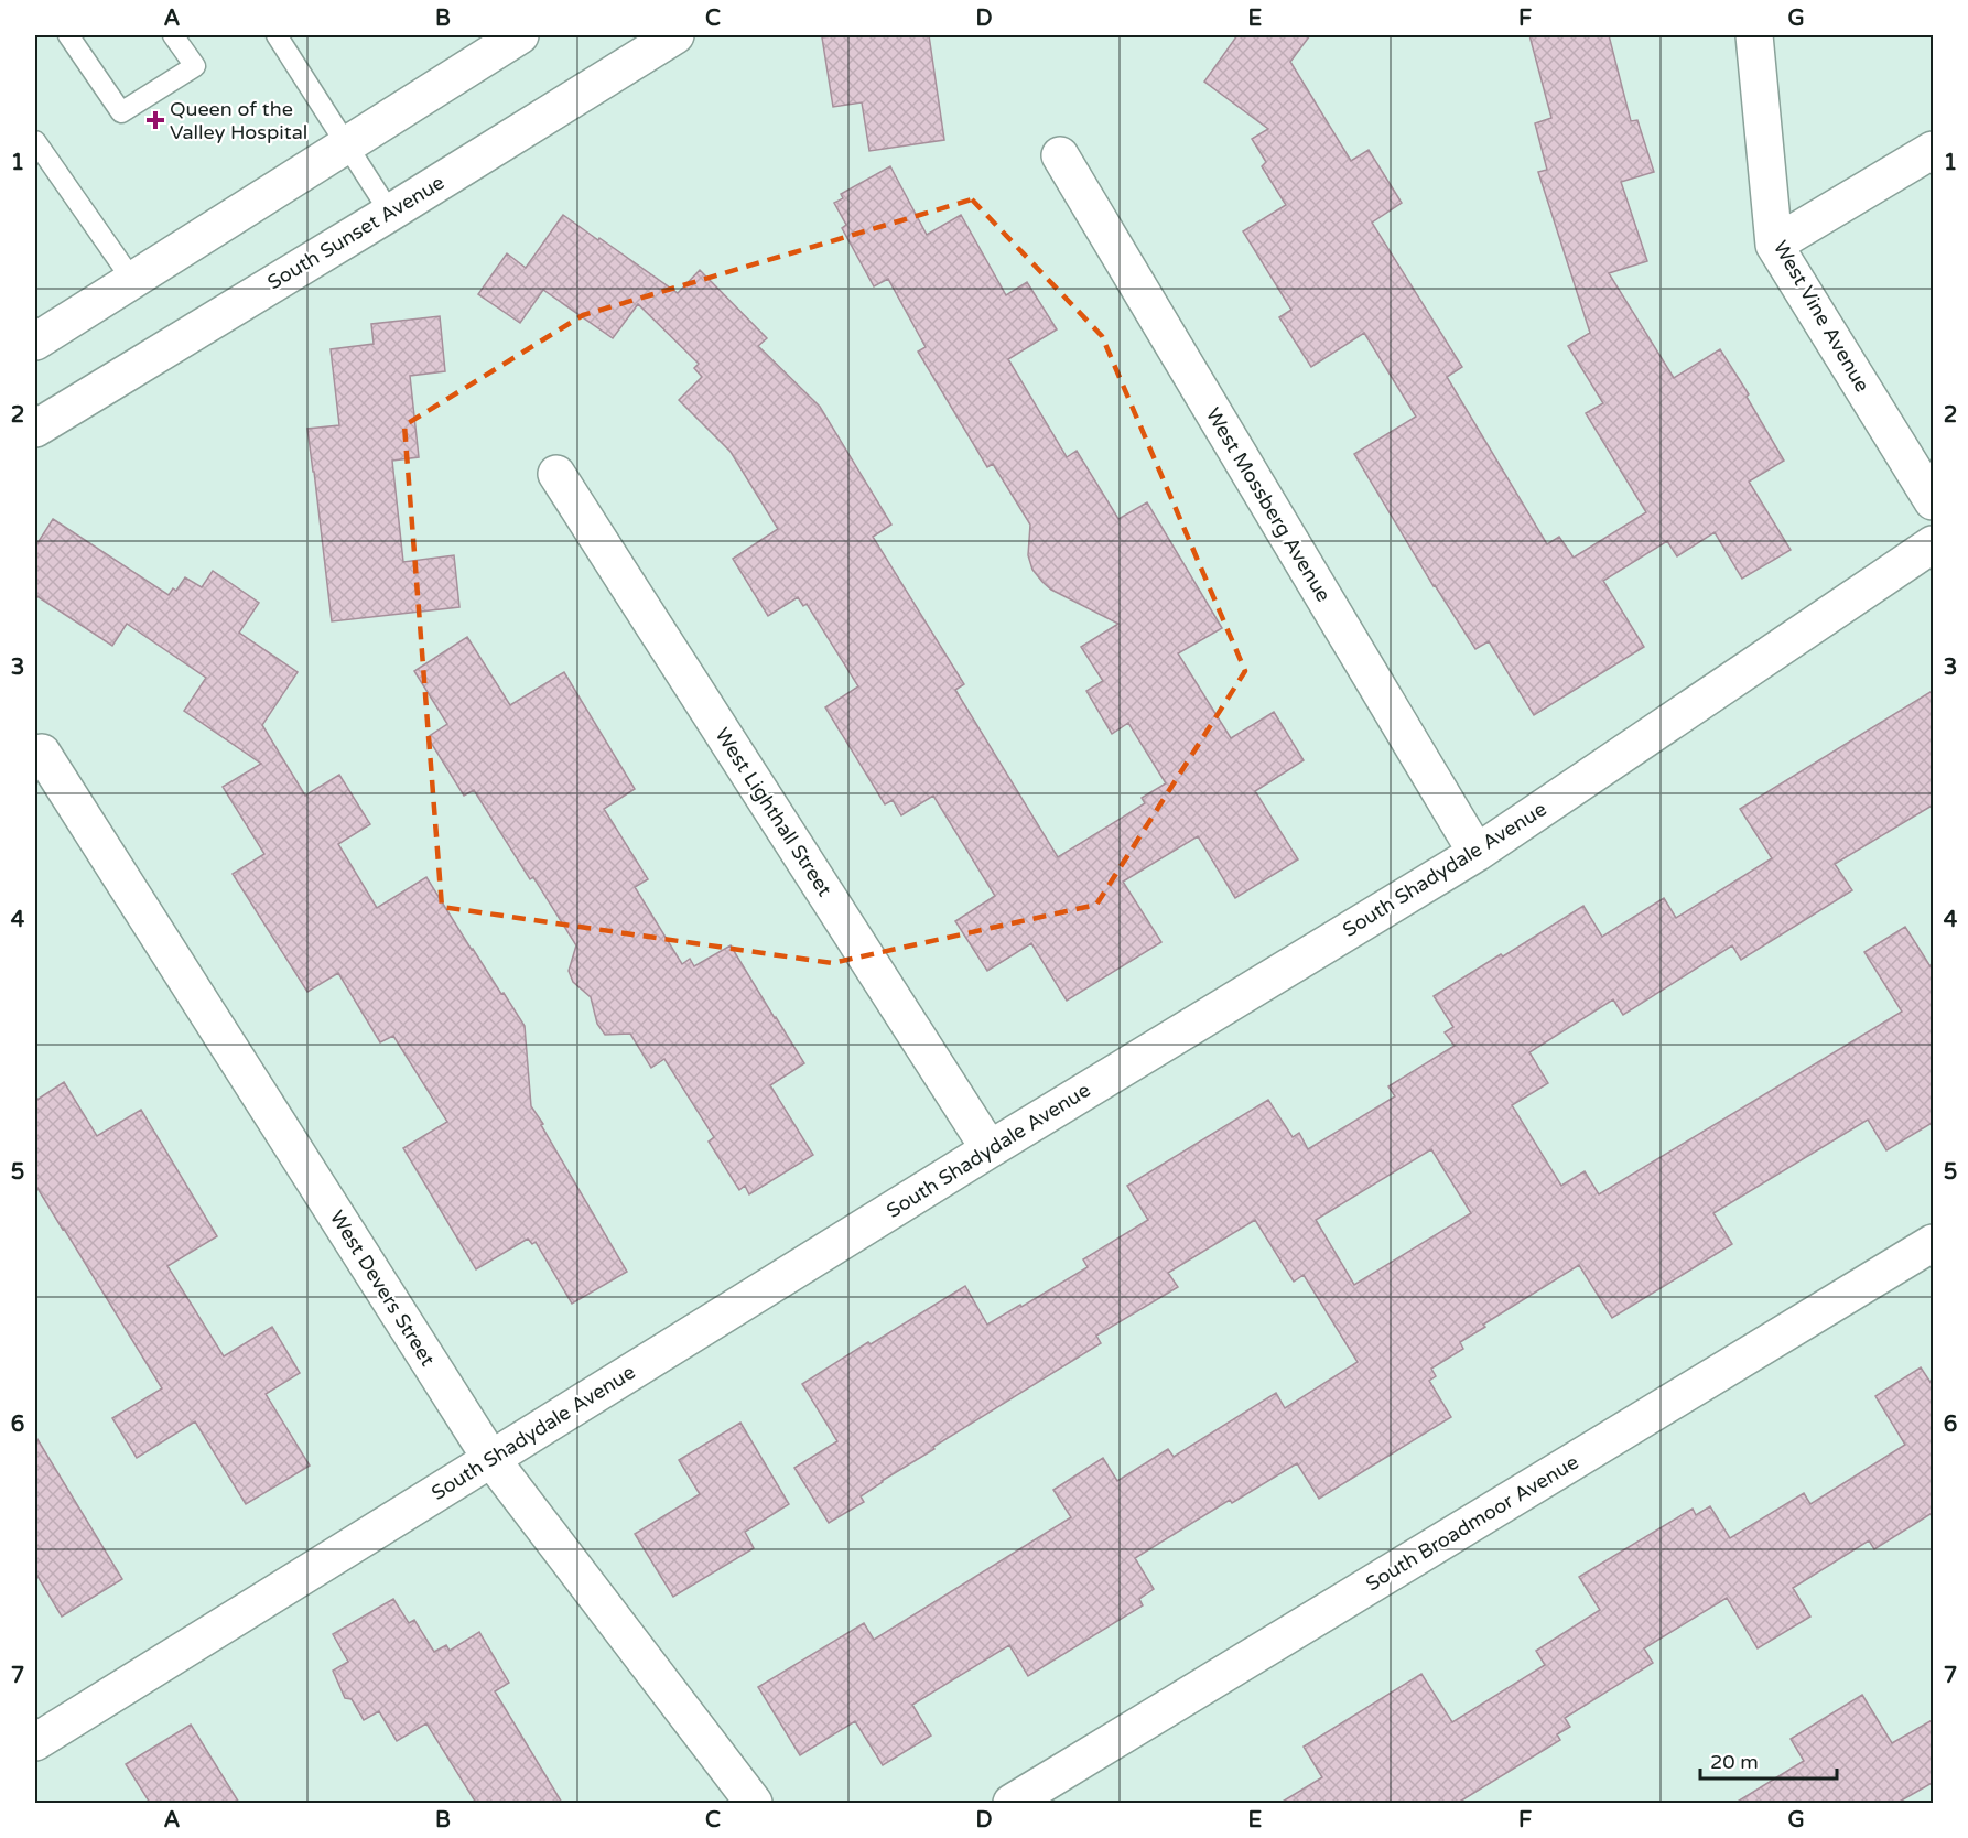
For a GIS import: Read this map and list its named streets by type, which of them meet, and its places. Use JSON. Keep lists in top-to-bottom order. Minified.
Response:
{"streets":{"street":["South Sunset Avenue","West Vine Avenue","West Mossberg Avenue","West Lighthall Street","South Shadydale Avenue","West Devers Street","South Broadmoor Avenue"]},"crossings":[["West Mossberg Avenue","South Shadydale Avenue"],["West Lighthall Street","South Shadydale Avenue"],["South Shadydale Avenue","West Devers Street"]],"places":{"health":["Queen of the Valley Hospital"]},"scale_bar":"20 m","grid":{"columns":["A","B","C","D","E","F","G"],"rows":["1","2","3","4","5","6","7"]}}
